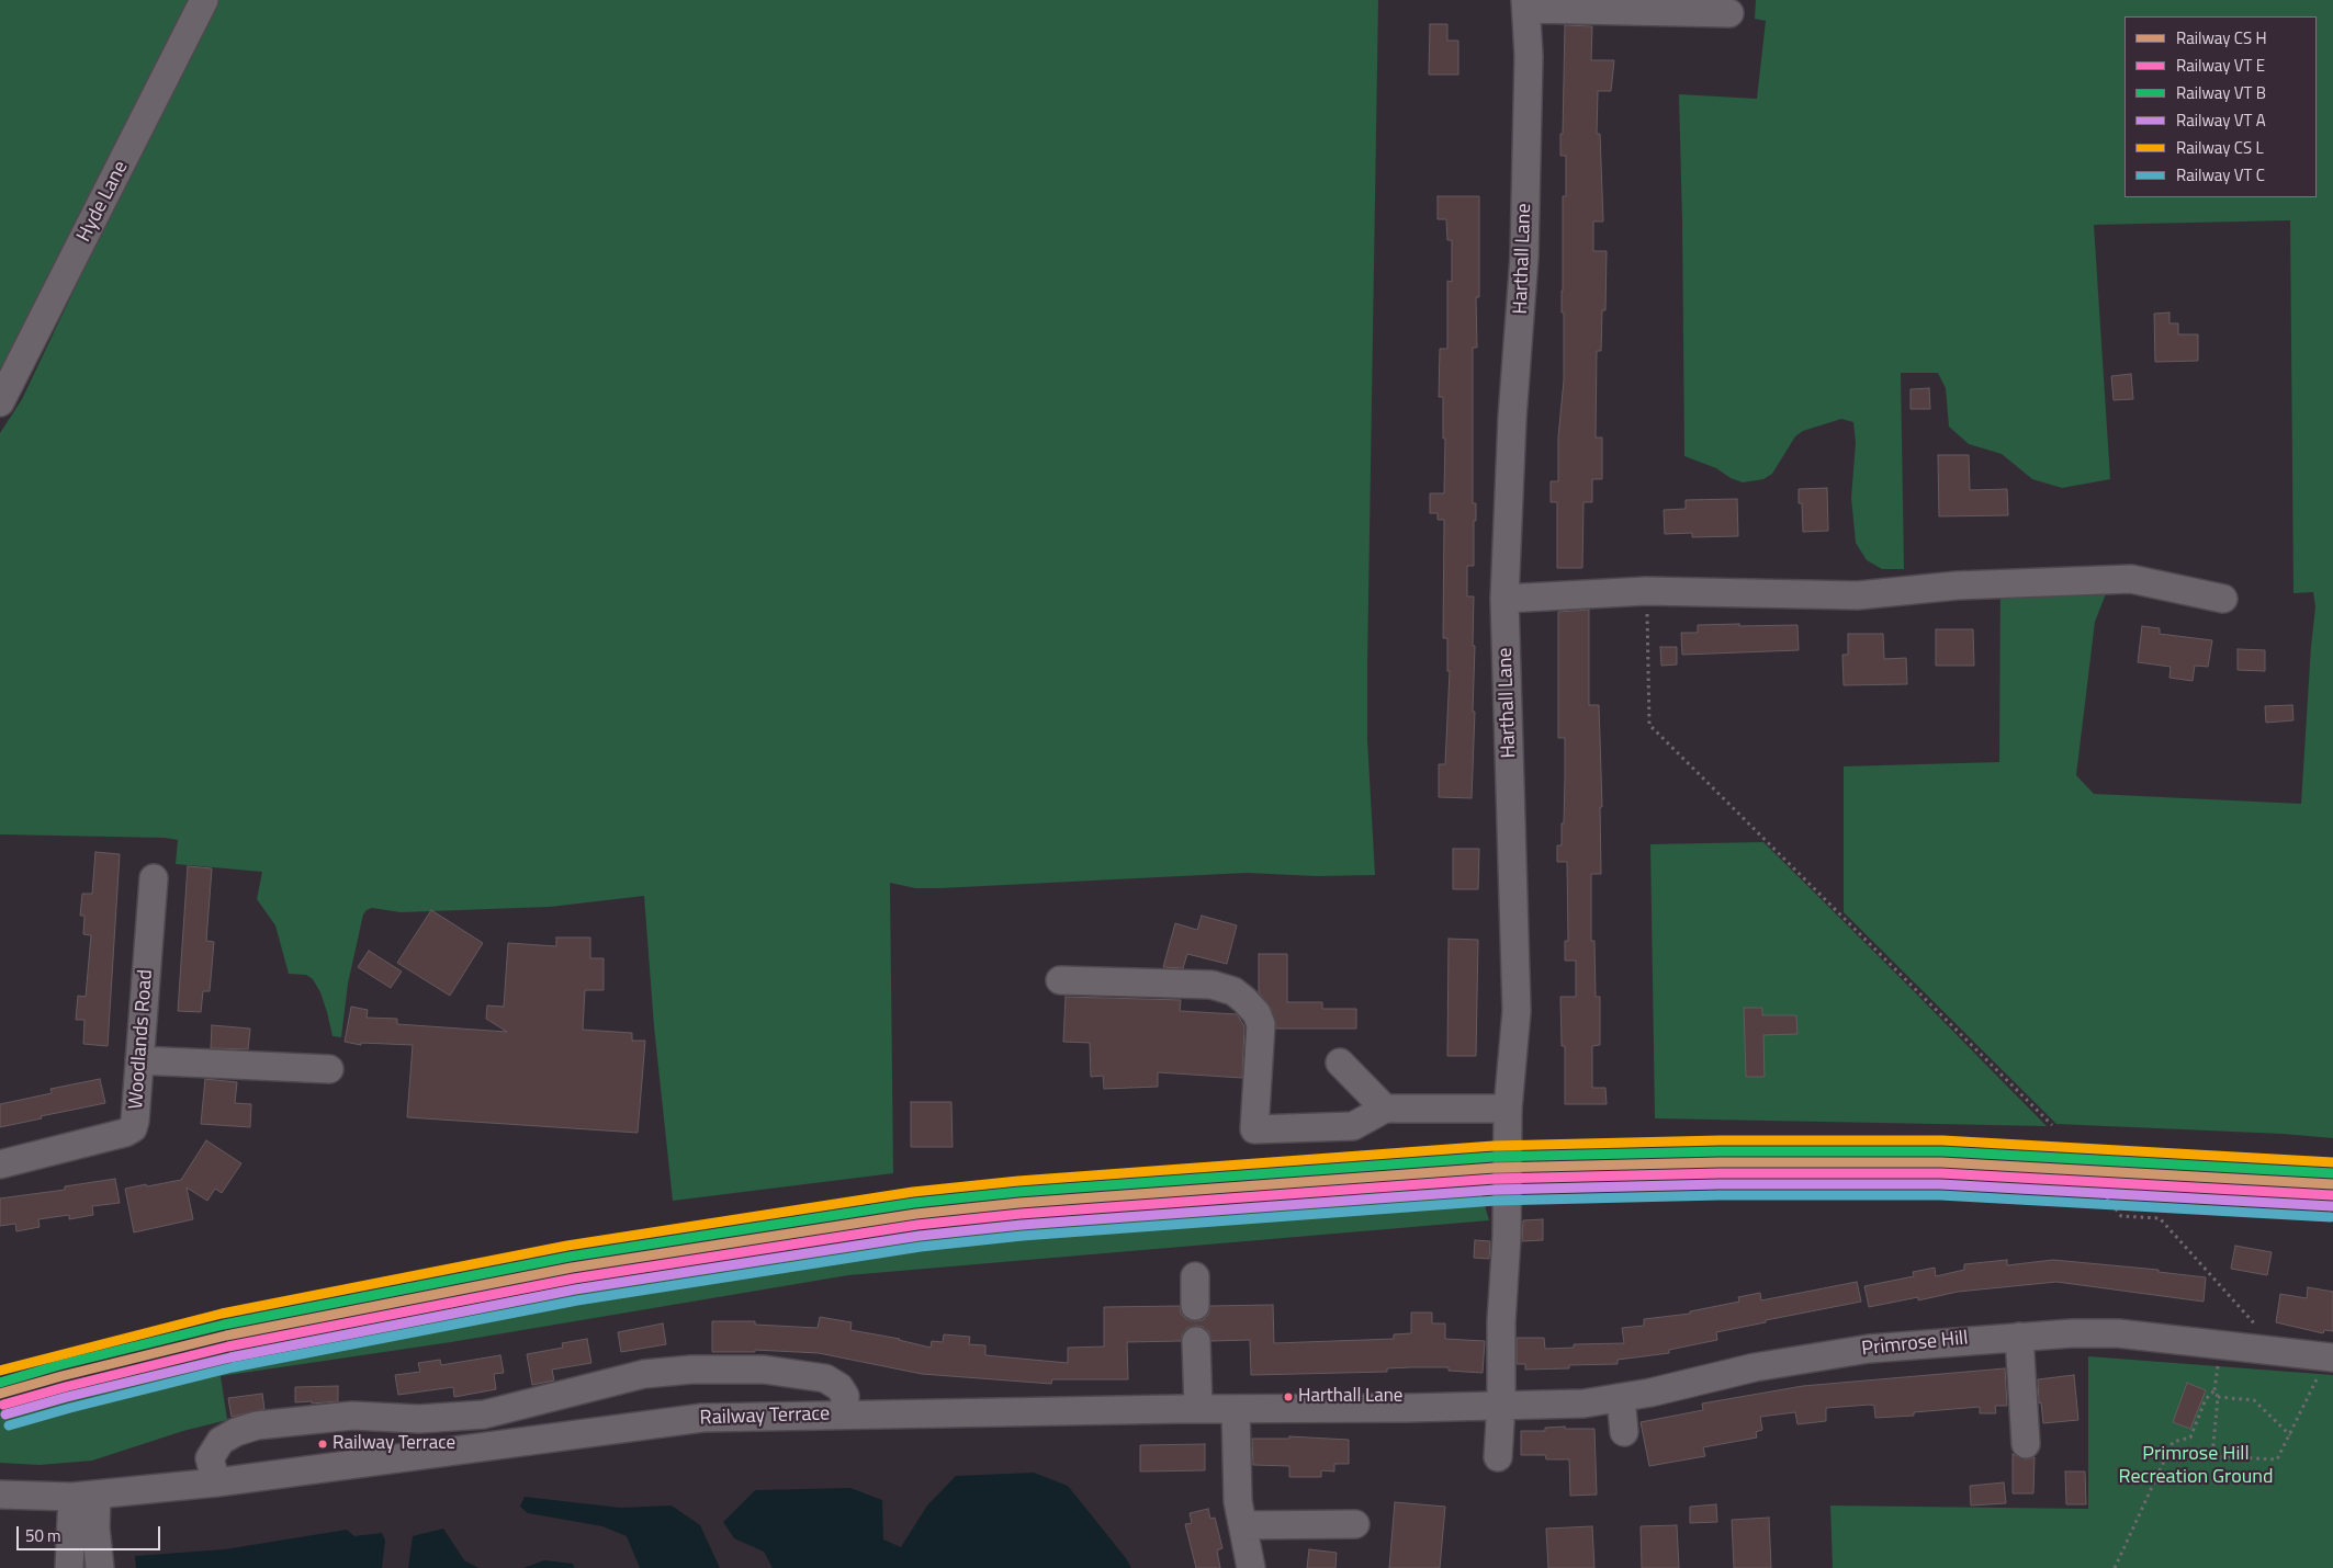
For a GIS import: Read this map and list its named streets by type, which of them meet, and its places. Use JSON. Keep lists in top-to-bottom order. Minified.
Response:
{"streets":{"street":["Hyde Lane","Harthall Lane","Woodlands Road","Primrose Hill","Railway Terrace"]},"crossings":[["Harthall Lane","Primrose Hill"],["Harthall Lane","Railway Terrace"],["Primrose Hill","Railway Terrace"]],"parks":["Primrose Hill Recreation Ground"],"places":["Harthall Lane","Railway Terrace"],"legend":["Railway CS H","Railway VT E","Railway VT B","Railway VT A","Railway CS L","Railway VT C"],"scale_bar":"50 m"}
